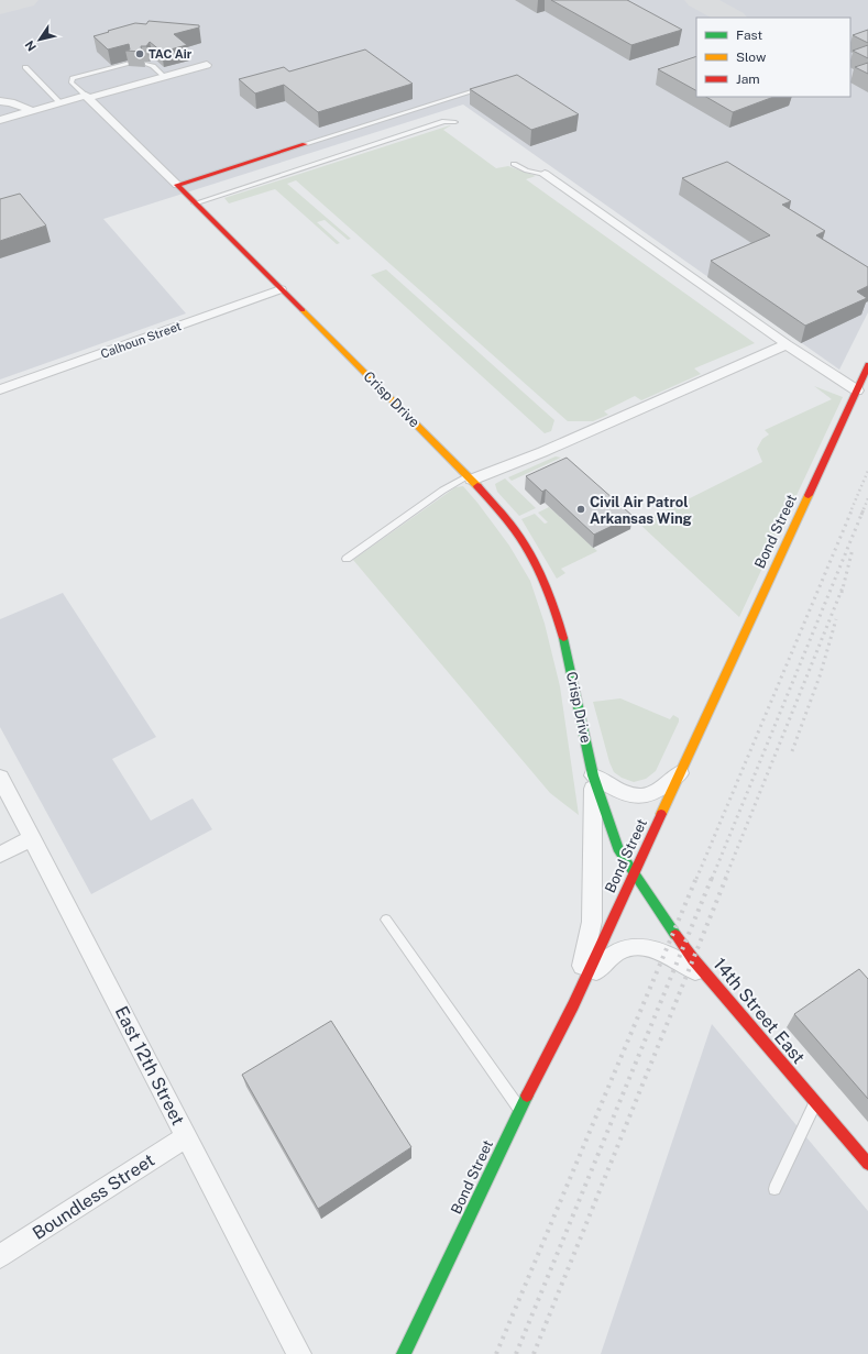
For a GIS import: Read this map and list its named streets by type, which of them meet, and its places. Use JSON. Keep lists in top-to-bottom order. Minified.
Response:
{"streets":{"street":["Calhoun Street","Crisp Drive","Bond Street","14th Street East","East 12th Street","Boundless Street"]},"crossings":[["Calhoun Street","Crisp Drive"],["Crisp Drive","Bond Street"],["Crisp Drive","14th Street East"],["Bond Street","14th Street East"],["East 12th Street","Boundless Street"]],"places":["TAC Air","Civil Air Patrol Arkansas Wing"],"legend":["Fast","Slow","Jam"],"north":"bottom left"}
